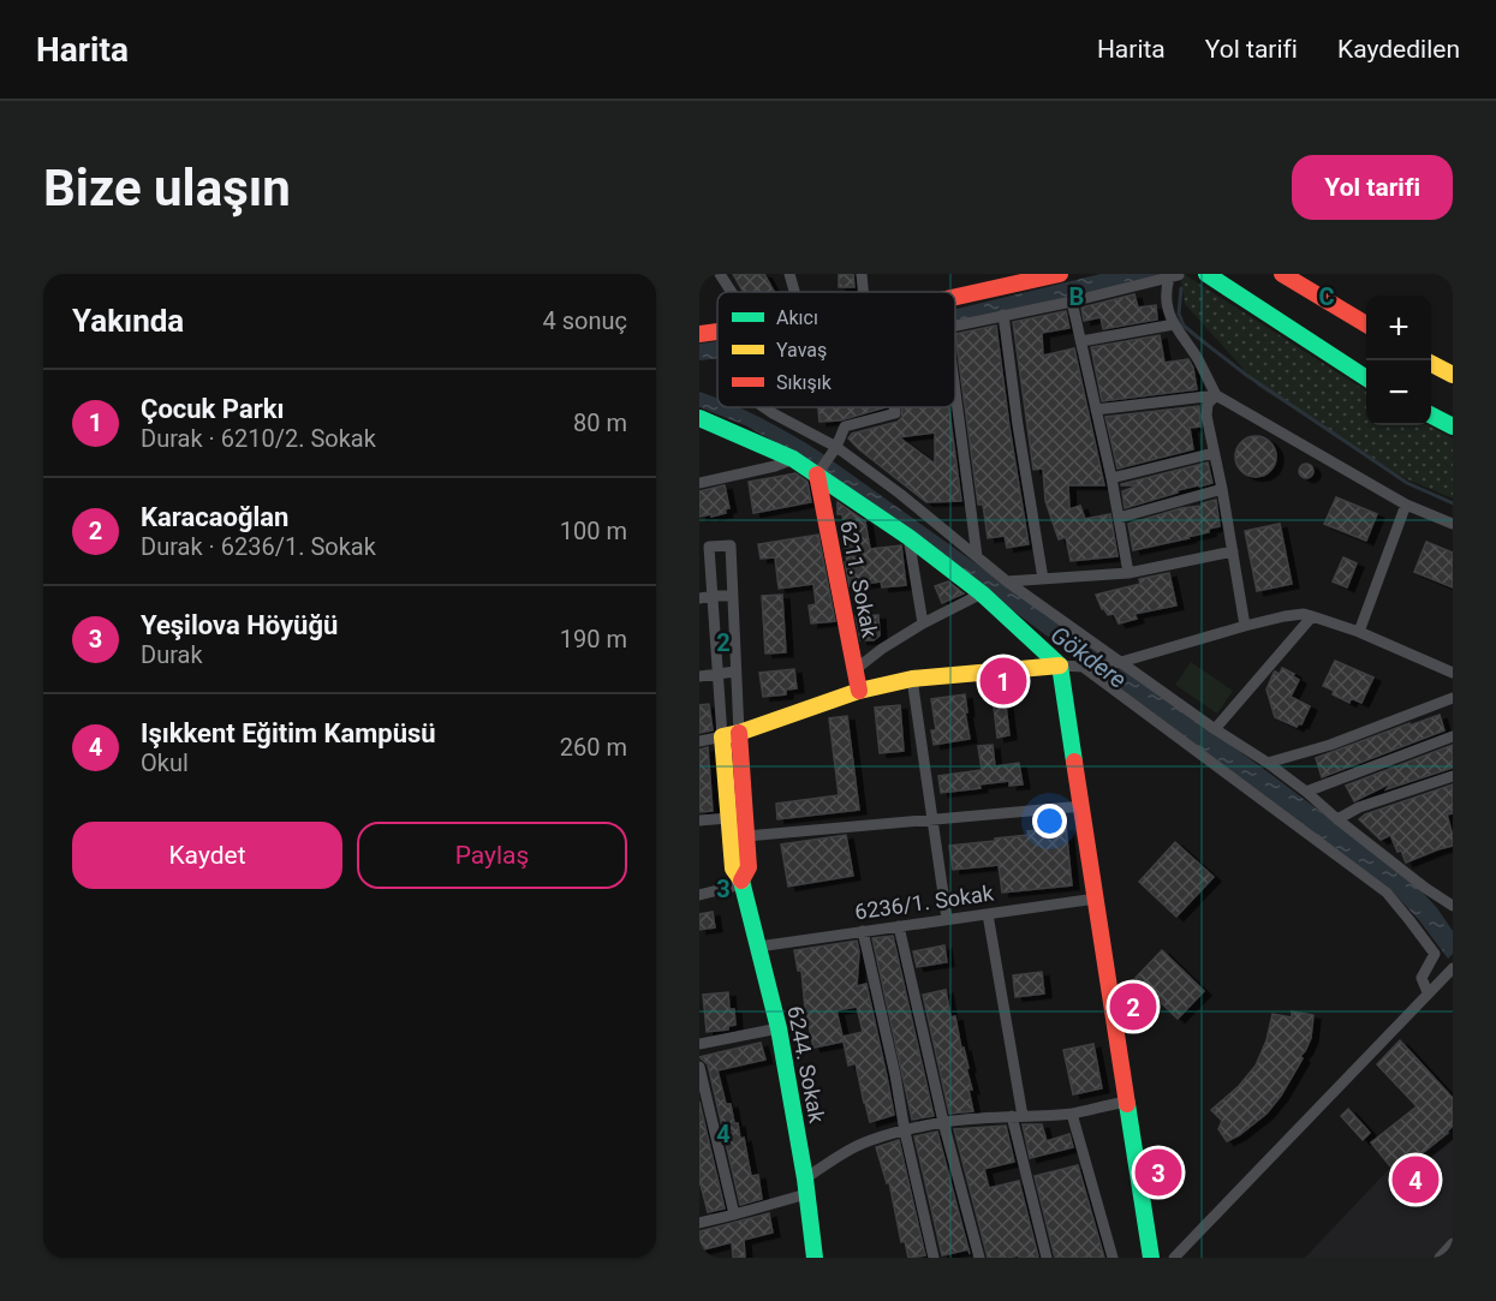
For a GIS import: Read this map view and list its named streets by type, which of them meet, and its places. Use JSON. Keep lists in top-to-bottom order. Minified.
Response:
{"streets":{"main road":["6211. Sokak","6244. Sokak"],"street":["6236/1. Sokak"]},"crossings":[["6236/1. Sokak","6244. Sokak"]],"water":["Gökdere"],"legend":["Akıcı","Yavaş","Sıkışık"],"page":{"header":"Harita","nav":["Harita","Yol tarifi","Kaydedilen"],"buttons":["Yol tarifi",["Kaydet","Paylaş"]],"title":"Bize ulaşın","heading":["Yakında","4 sonuç"],"map_buttons":["+","−"],"list":[{"mark":"1","name":"Çocuk Parkı","note":"Durak · 6210/2. Sokak","value":"80 m"},{"mark":"2","name":"Karacaoğlan","note":"Durak · 6236/1. Sokak","value":"100 m"},{"mark":"3","name":"Yeşilova Höyüğü","note":"Durak","value":"190 m"},{"mark":"4","name":"Işıkkent Eğitim Kampüsü","note":"Okul","value":"260 m"}],"pins":["1","2","3","4"]},"grid":{"columns":["B","C"],"rows":["2","3","4"]}}
